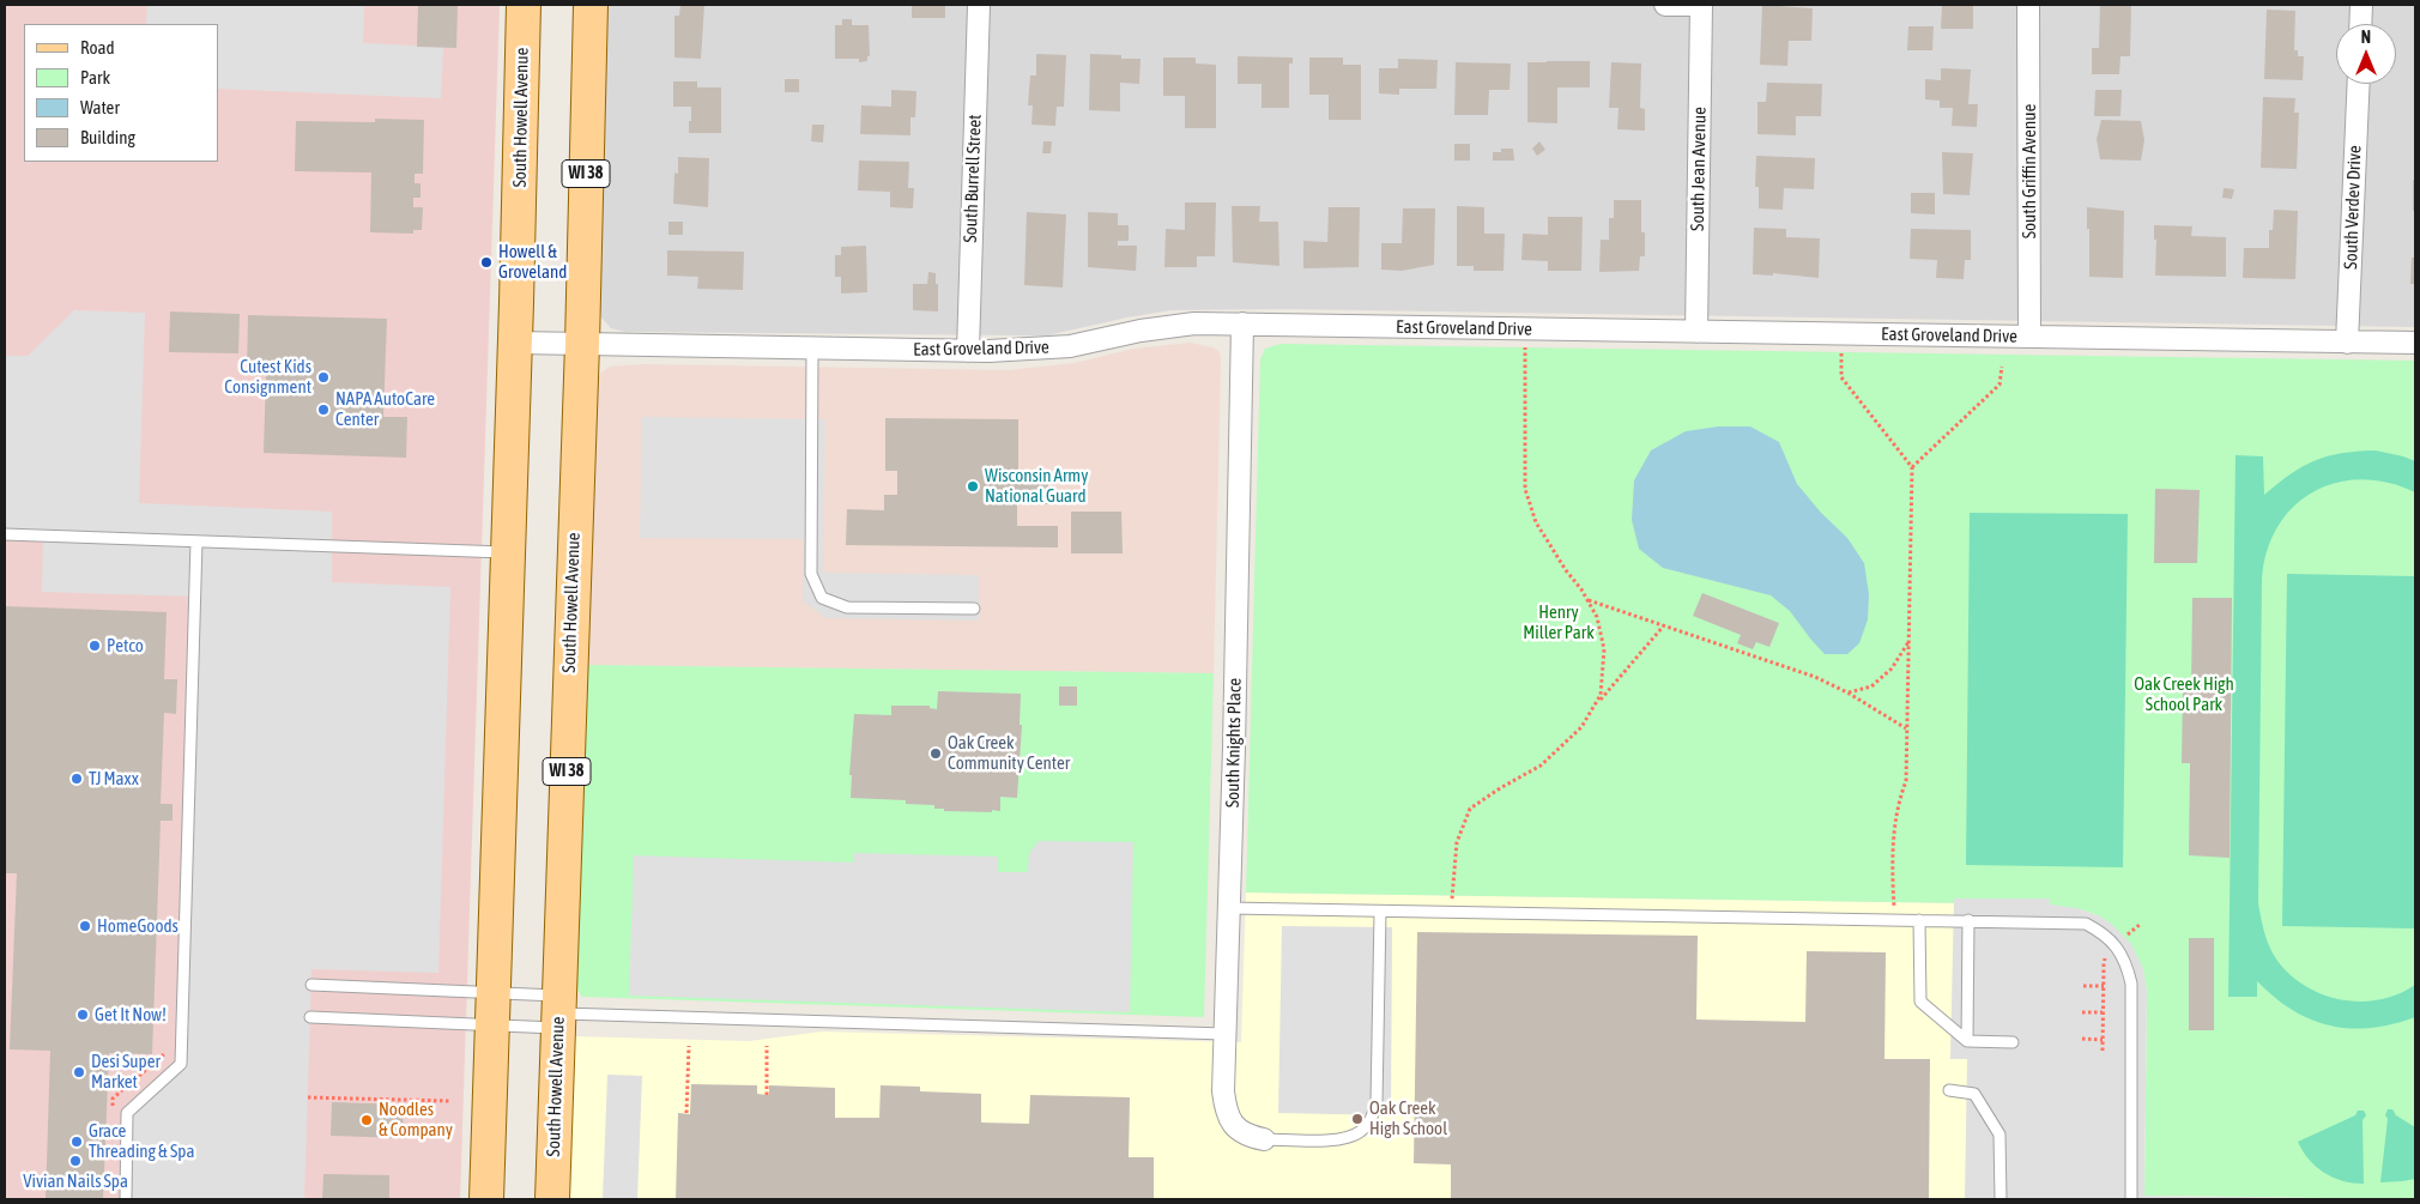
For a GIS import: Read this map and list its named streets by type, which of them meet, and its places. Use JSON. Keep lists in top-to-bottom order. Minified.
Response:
{"streets":{"main road":["South Howell Avenue","WI 38"],"street":["South Jean Avenue","South Griffin Avenue","South Burrell Street","South Verdev Drive","East Groveland Drive","South Knights Place"]},"crossings":[["South Howell Avenue","East Groveland Drive"],["South Jean Avenue","East Groveland Drive"],["South Griffin Avenue","East Groveland Drive"],["South Burrell Street","East Groveland Drive"],["South Verdev Drive","East Groveland Drive"],["East Groveland Drive","South Knights Place"]],"parks":["Henry Miller Park","Oak Creek High School Park"],"places":["Howell & Groveland","Cutest Kids Consignment","NAPA AutoCare Center","Wisconsin Army National Guard","Petco","Oak Creek Community Center","TJ Maxx","HomeGoods","Get It Now!","Desi Super Market","Oak Creek High School","Noodles & Company","Grace Threading & Spa","Vivian Nails Spa"],"legend":["Road","Park","Water","Building"],"north":"top"}
